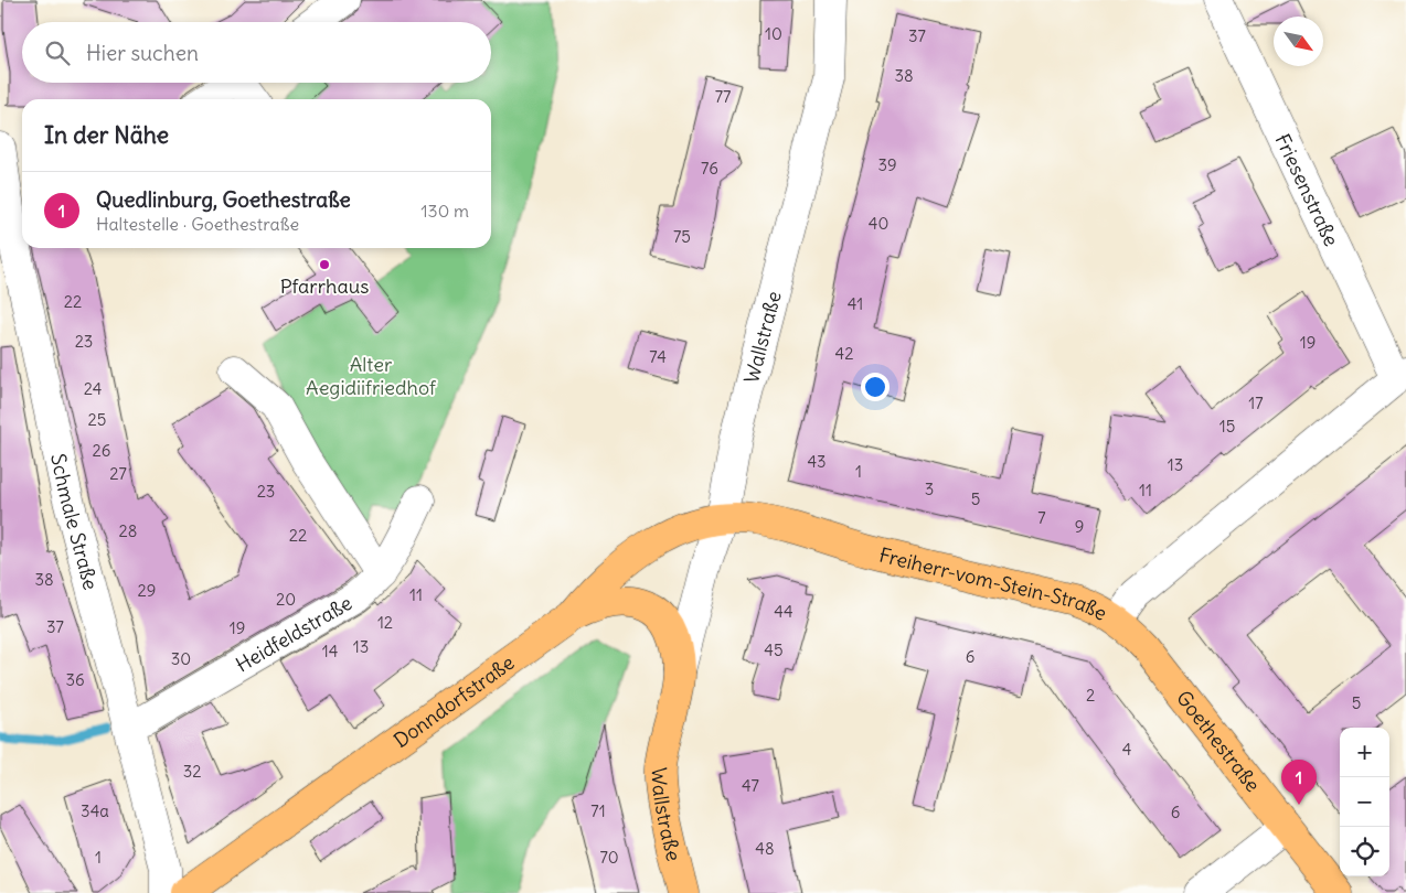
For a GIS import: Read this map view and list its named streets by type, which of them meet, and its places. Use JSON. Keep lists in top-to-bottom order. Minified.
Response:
{"streets":{"main road":["Wallstraße","Freiherr-vom-Stein-Straße","Donndorfstraße","Goethestraße"],"street":["Friesenstraße","Schmale Straße","Heidfeldstraße"]},"crossings":[["Friesenstraße","Freiherr-vom-Stein-Straße"],["Wallstraße","Freiherr-vom-Stein-Straße"],["Wallstraße","Donndorfstraße"],["Schmale Straße","Heidfeldstraße"],["Freiherr-vom-Stein-Straße","Donndorfstraße"],["Freiherr-vom-Stein-Straße","Goethestraße"]],"parks":["Alter Aegidiifriedhof"],"places":["Pfarrhaus"],"house_numbers":["10","37","38","77","39","76","40","75","22","41","23","19","42","74","24","17","25","15","26","43","13","1","27","3","11","23","5","7","9","28","22","38","29","11","20","44","12","37","19","13","45","14","6","30","36","2","5","4","32","47","34a","71","6","48","1","70"],"north":"bottom right","page":{"search":"Hier suchen","heading":"In der Nähe","list":[{"mark":"1","name":"Quedlinburg, Goethestraße","note":"Haltestelle · Goethestraße","value":"130 m"}],"map_buttons":["+","−"],"pins":"1"}}
